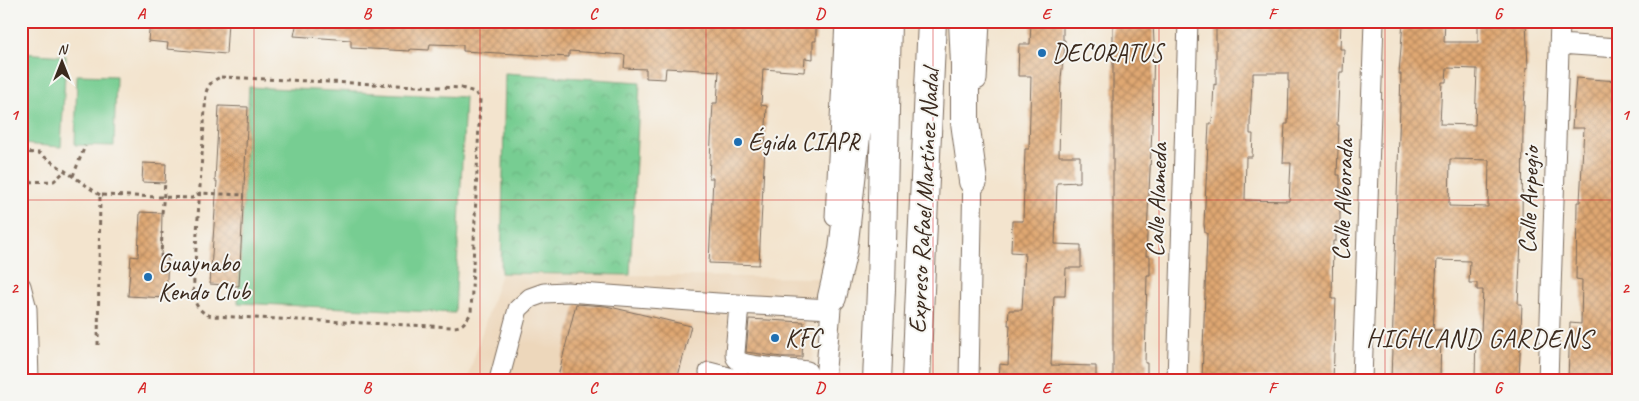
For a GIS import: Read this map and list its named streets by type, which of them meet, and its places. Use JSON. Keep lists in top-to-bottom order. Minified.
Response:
{"streets":{"highway":["Expreso Rafael Martínez Nadal"],"street":["Calle Alameda","Calle Alborada","Calle Arpegio"]},"districts":["HIGHLAND GARDENS"],"places":["DECORATUS","Égida CIAPR","Guaynabo Kendo Club","KFC"],"north":"top","grid":{"columns":["A","B","C","D","E","F","G"],"rows":["1","2"]}}
